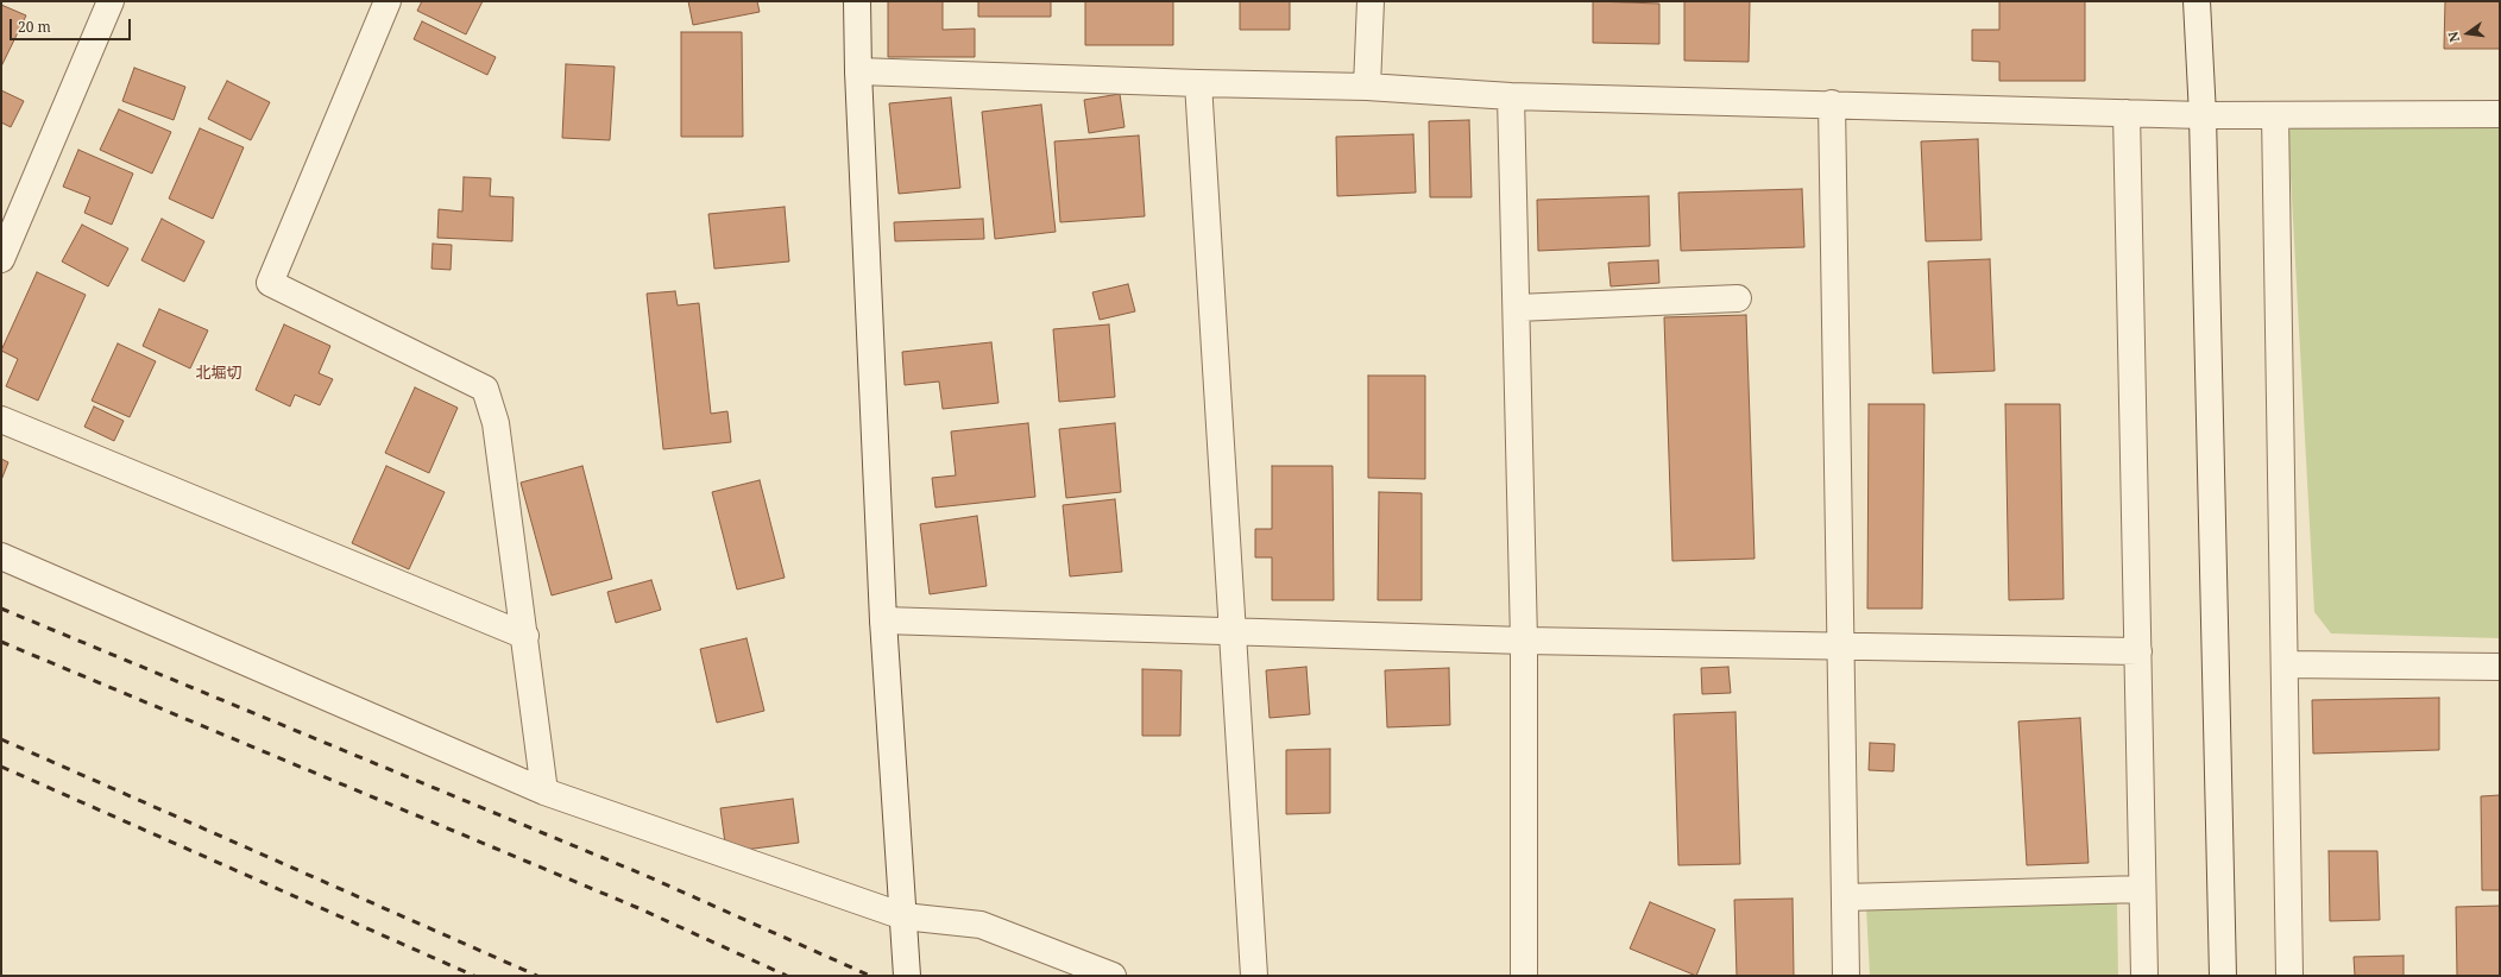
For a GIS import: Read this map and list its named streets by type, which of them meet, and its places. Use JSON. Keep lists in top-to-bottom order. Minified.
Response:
{"districts":["北堀切"],"scale_bar":"20 m","north":"left"}
